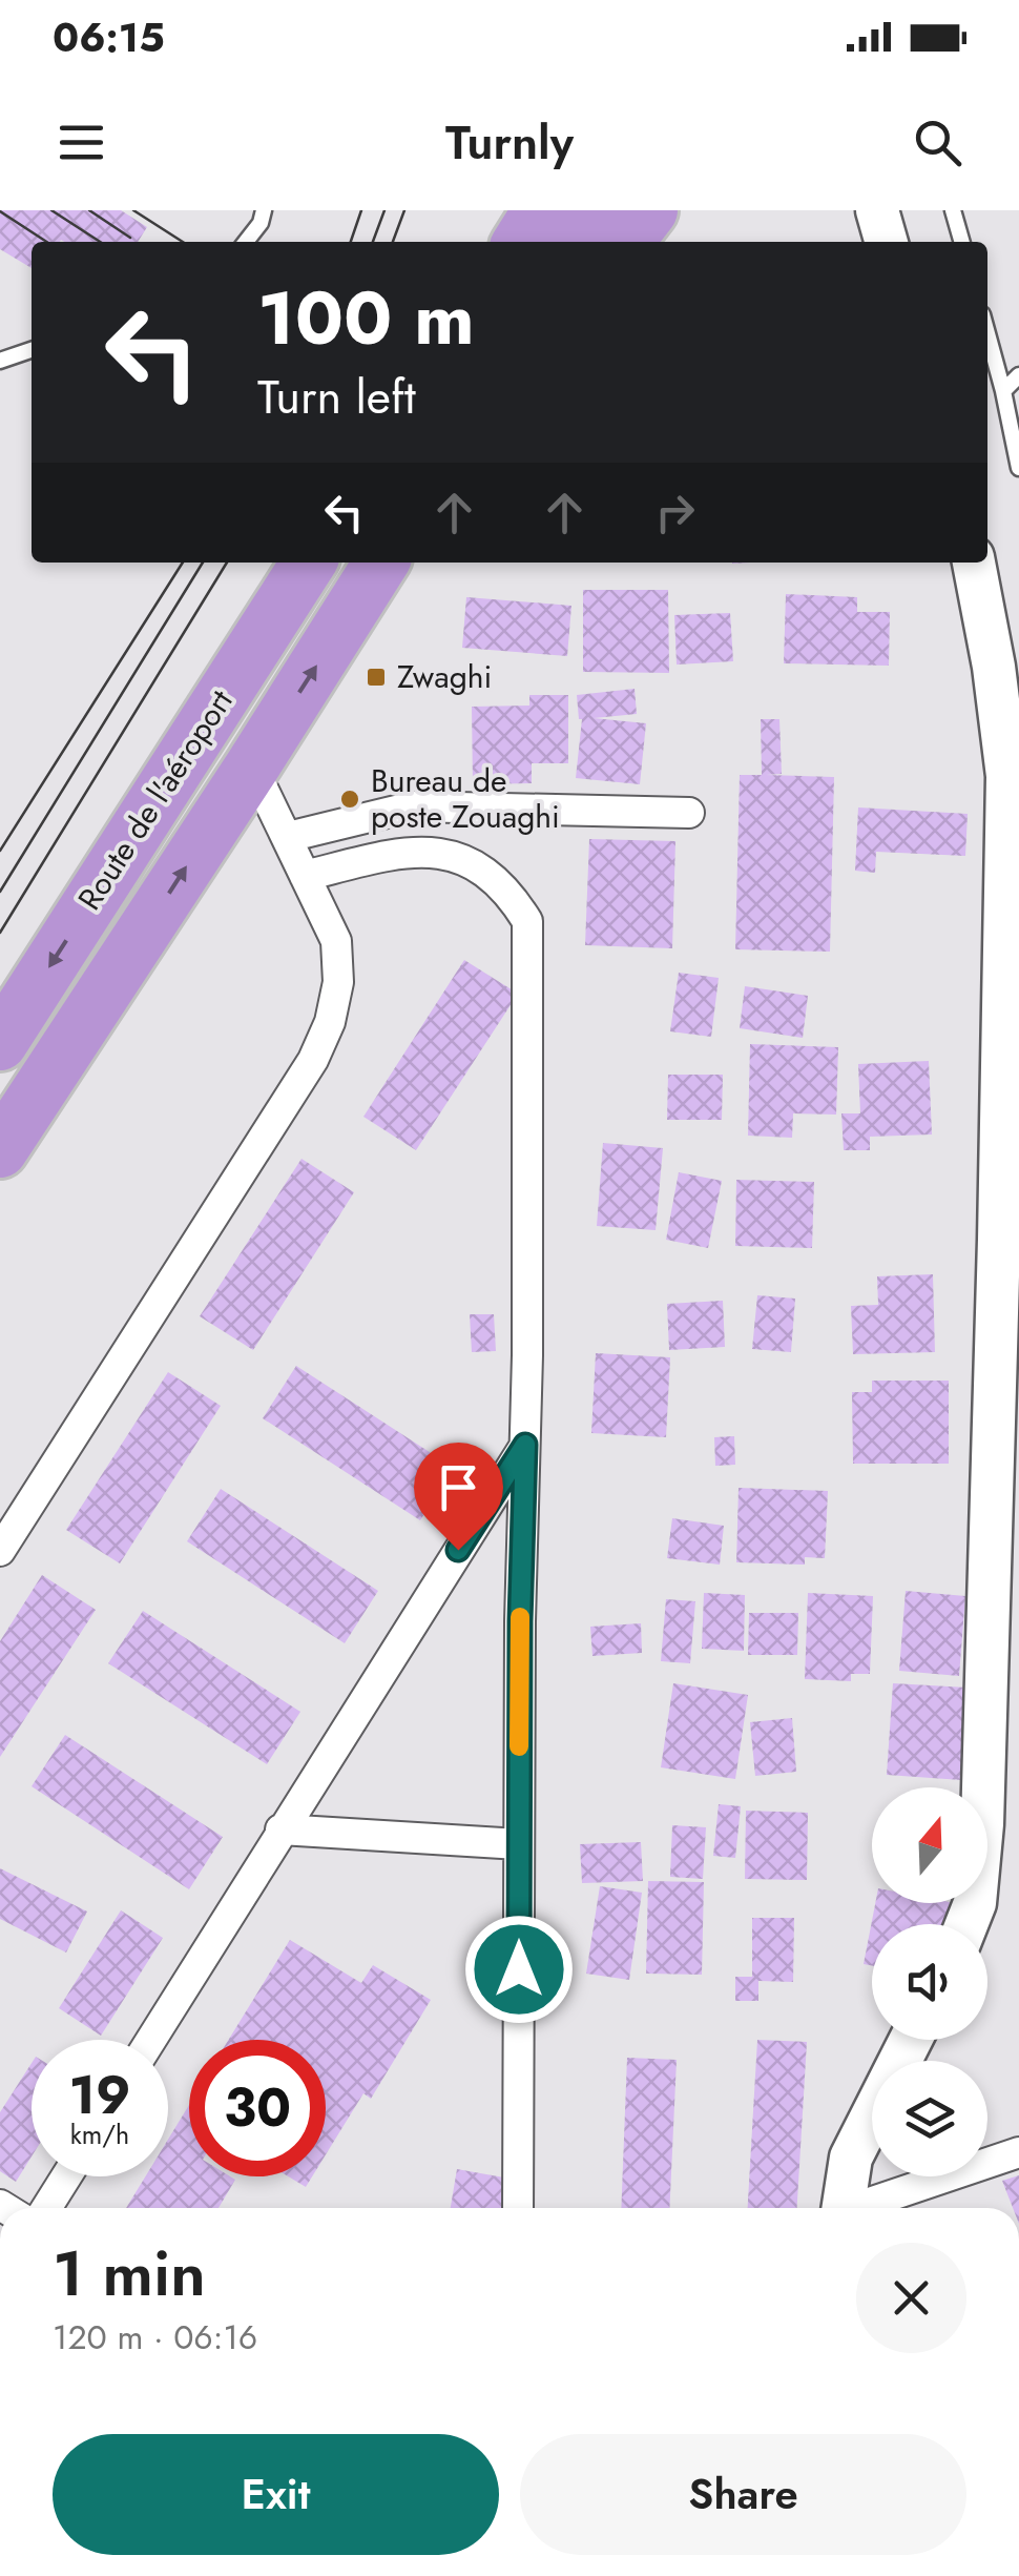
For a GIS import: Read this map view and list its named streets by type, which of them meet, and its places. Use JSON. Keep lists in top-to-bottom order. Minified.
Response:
{"streets":{"highway":["Route de l'aéroport"]},"places":{"transit":["Zwaghi"],"other":["Bureau de poste Zouaghi"]},"north":"top","page":{"status":"06:15","header":"Turnly","turn":["100 m","Turn left"],"speed":"19 km/h","limit":"30","heading":["1 min","120 m · 06:16"],"buttons":["Exit","Share"]}}
